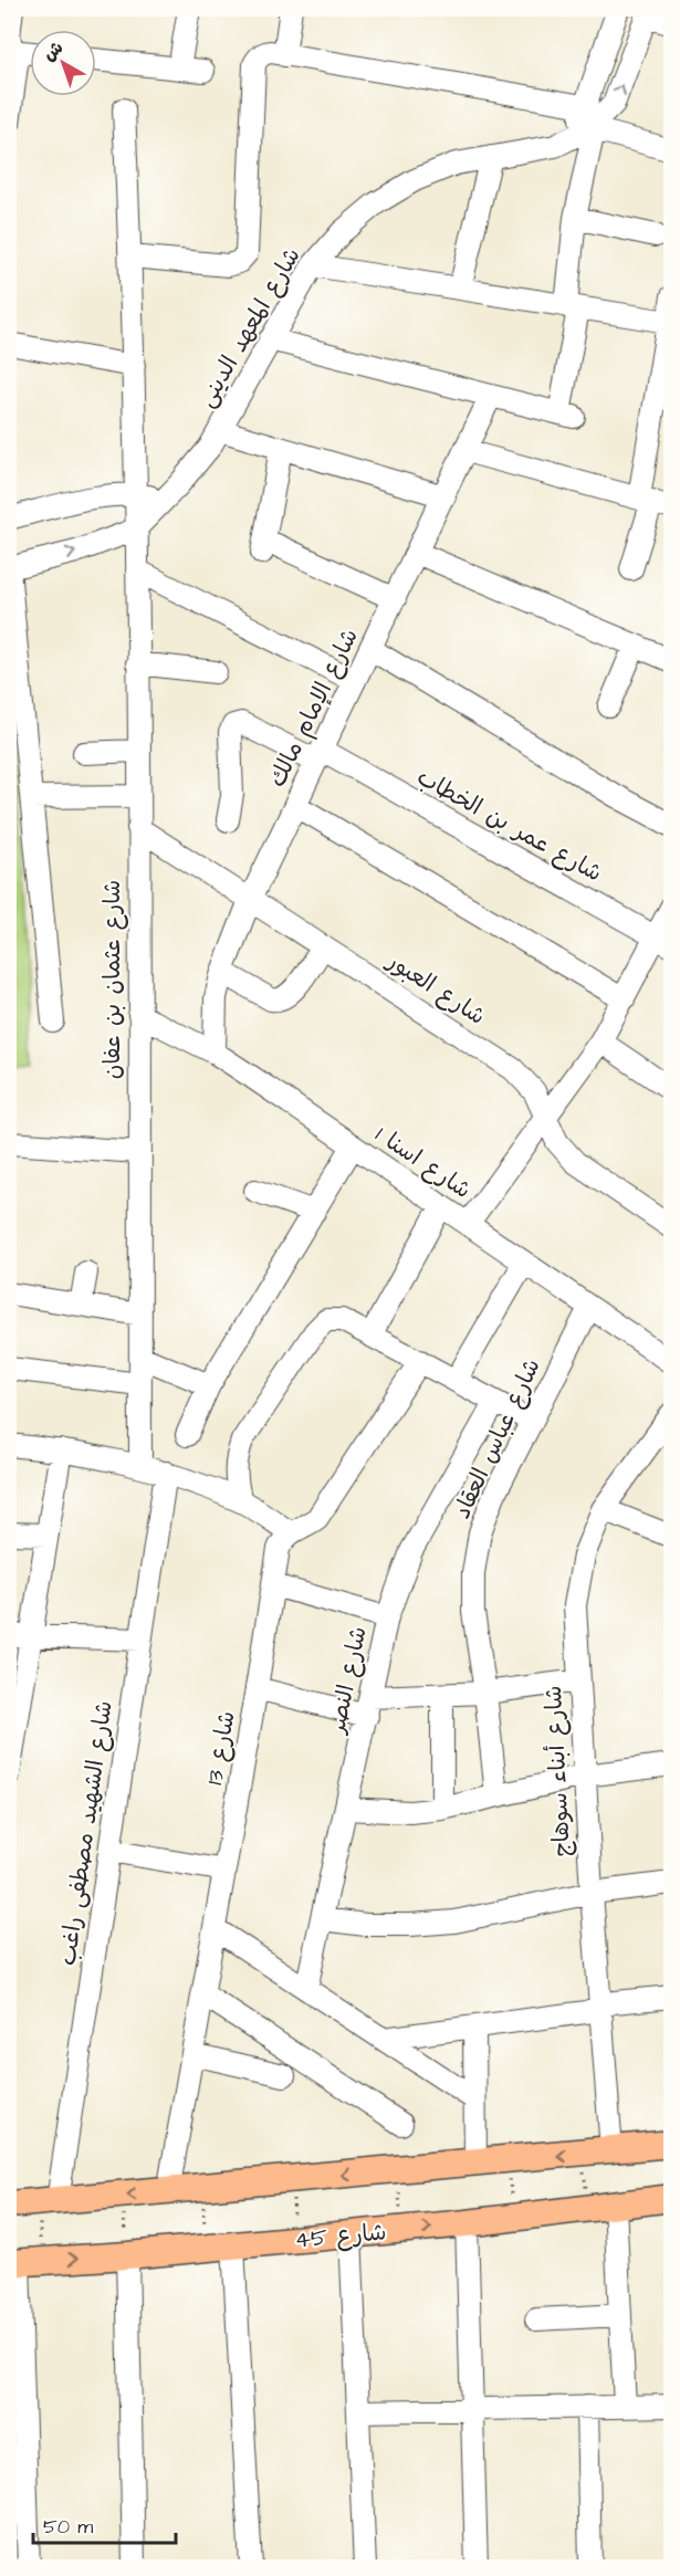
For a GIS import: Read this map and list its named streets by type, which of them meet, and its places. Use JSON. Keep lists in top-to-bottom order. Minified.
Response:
{"streets":{"main road":["شارع 45"],"street":["شارع المعهد الدينى","شارع الإمام مالك","شارع عمر بن الخطاب","شارع عثمان بن عفان","شارع العبور","شارع اسنا 1","شارع عباس العقاد","شارع النصر","شارع 13","شارع أبناء سوهاج","شارع الشهيد مصطفى راغب"]},"crossings":[["شارع المعهد الدينى","شارع عثمان بن عفان"],["شارع الإمام مالك","شارع عمر بن الخطاب"],["شارع الإمام مالك","شارع العبور"],["شارع الإمام مالك","شارع اسنا 1"],["شارع عثمان بن عفان","شارع العبور"],["شارع عثمان بن عفان","شارع اسنا 1"],["شارع اسنا 1","شارع عباس العقاد"]],"scale_bar":"50 m","north":"top left"}
